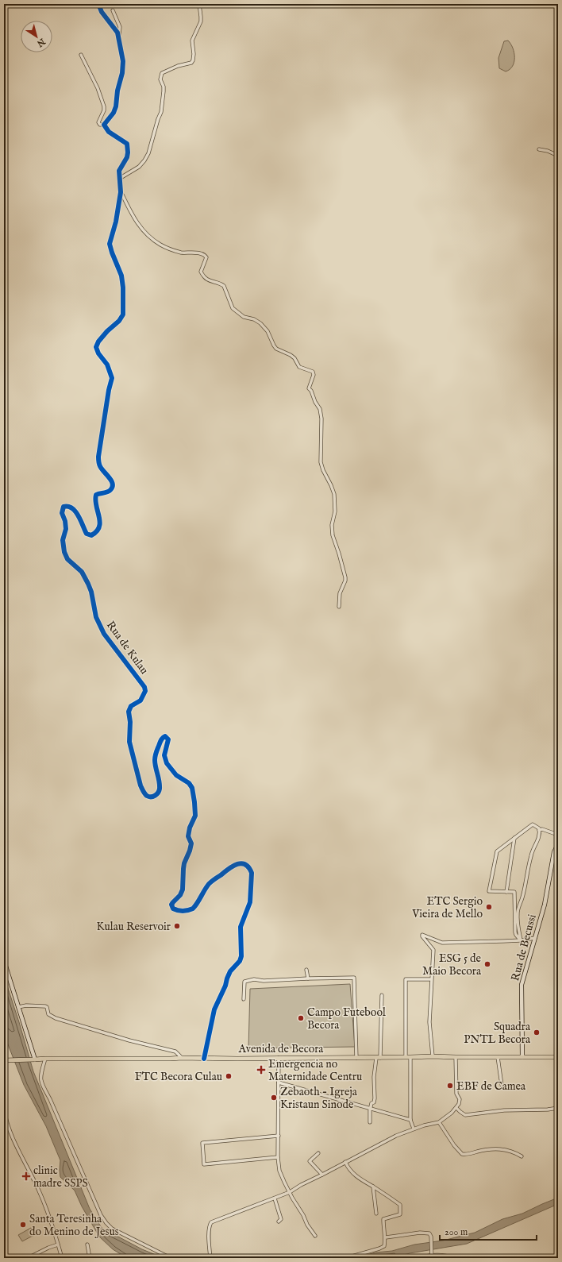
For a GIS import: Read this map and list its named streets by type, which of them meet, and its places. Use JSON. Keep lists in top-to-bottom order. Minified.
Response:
{"streets":{"main road":["Avenida de Becora"],"street":["Rua de Kulau","Rua de Becussi"]},"crossings":[["Rua de Kulau","Avenida de Becora"],["Rua de Becussi","Avenida de Becora"]],"places":{"other":["ETC Sergio Vieira de Mello","Kulau Reservoir","ESG 5 de Maio Becora","Campo Futebool Becora","Squadra PNTL Becora","FTC Becora Culau","EBF de Camea","Zebaoth - Igreja Kristaun Sinode","Santa Teresinha do Menino de Jesus"],"health":["Emergencia no Maternidade Centru","clinic madre SSPS"]},"scale_bar":"200 m","north":"bottom right"}
